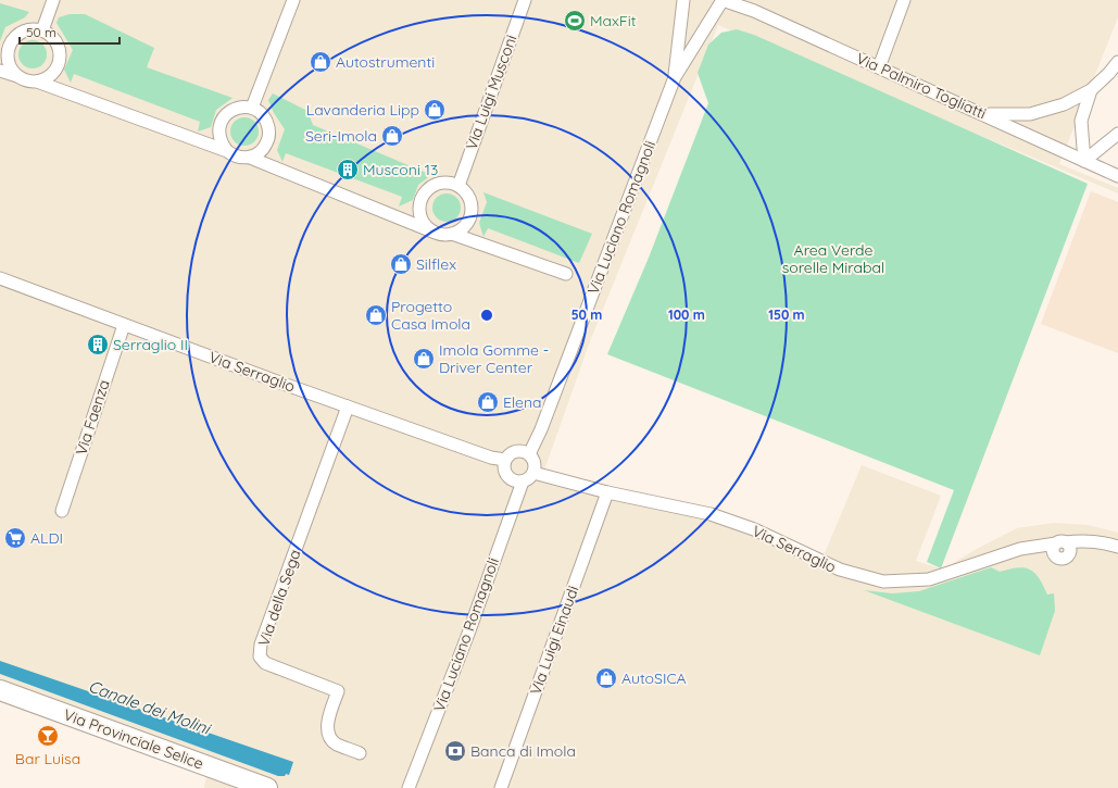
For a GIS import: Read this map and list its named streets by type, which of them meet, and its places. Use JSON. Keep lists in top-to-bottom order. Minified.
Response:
{"streets":{"main road":["Via Provinciale Selice"],"street":["Via Palmiro Togliatti","Via Luigi Musconi","Via Luciano Romagnoli","Via Serraglio","Via Faenza","Via della Sega","Via Luigi Einaudi"]},"crossings":[["Via Palmiro Togliatti","Via Luciano Romagnoli"],["Via Luciano Romagnoli","Via Serraglio"],["Via Serraglio","Via Faenza"],["Via Serraglio","Via della Sega"],["Via Serraglio","Via Luigi Einaudi"]],"water":["Canale dei Molini"],"parks":["Area Verde sorelle Mirabal"],"places":{"sports":["MaxFit"],"shop":["Autostrumenti","Lavanderia Lipp","Seri-Imola","Silflex","Progetto Casa Imola","Imola Gomme - Driver Center","Elena","AutoSICA"],"building":["Musconi 13","Serraglio II"],"supermarket":["ALDI"],"bar":["Bar Luisa"],"bank":["Banca di Imola"]},"scale_bar":"50 m","rings":["50 m","100 m","150 m"]}
